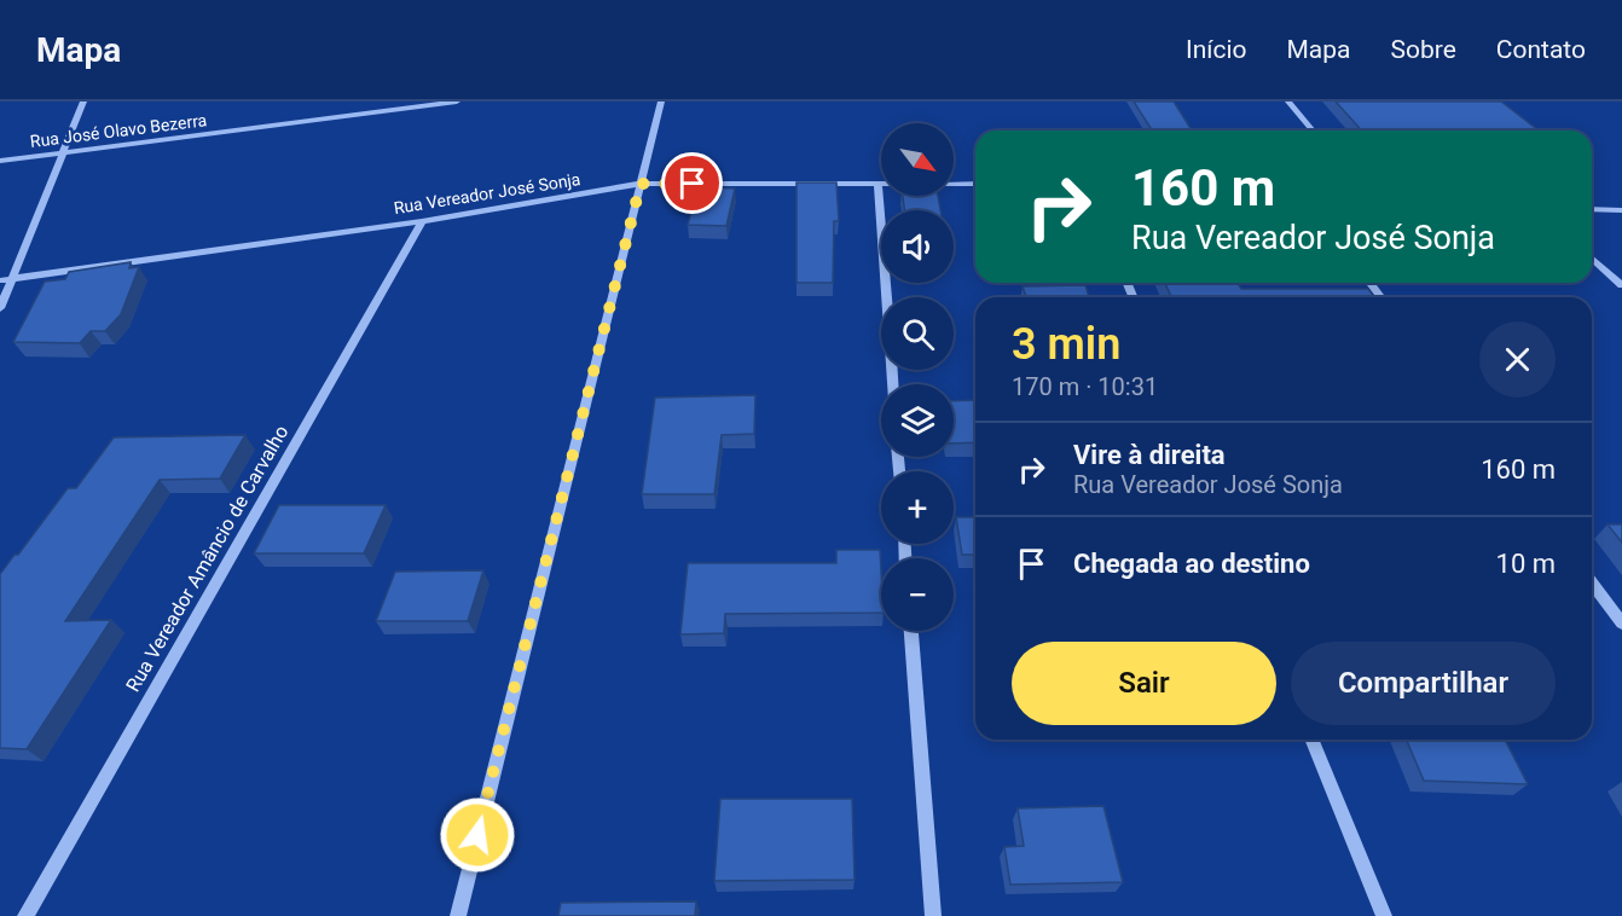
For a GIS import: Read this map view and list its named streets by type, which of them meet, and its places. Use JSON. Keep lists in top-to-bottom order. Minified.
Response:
{"streets":{"street":["Rua José Olavo Bezerra","Rua Vereador José Sonja","Rua Vereador Amâncio de Carvalho"]},"crossings":[["Rua Vereador José Sonja","Rua Vereador Amâncio de Carvalho"]],"north":"bottom right","page":{"header":"Mapa","nav":["Início","Mapa","Sobre","Contato"],"map_buttons":["+","−"],"turn":["160 m","Rua Vereador José Sonja"],"heading":["3 min","170 m · 10:31"],"list":[{"name":"Vire à direita","note":"Rua Vereador José Sonja","value":"160 m"},{"name":"Chegada ao destino","value":"10 m"}],"buttons":["Sair","Compartilhar"]}}
